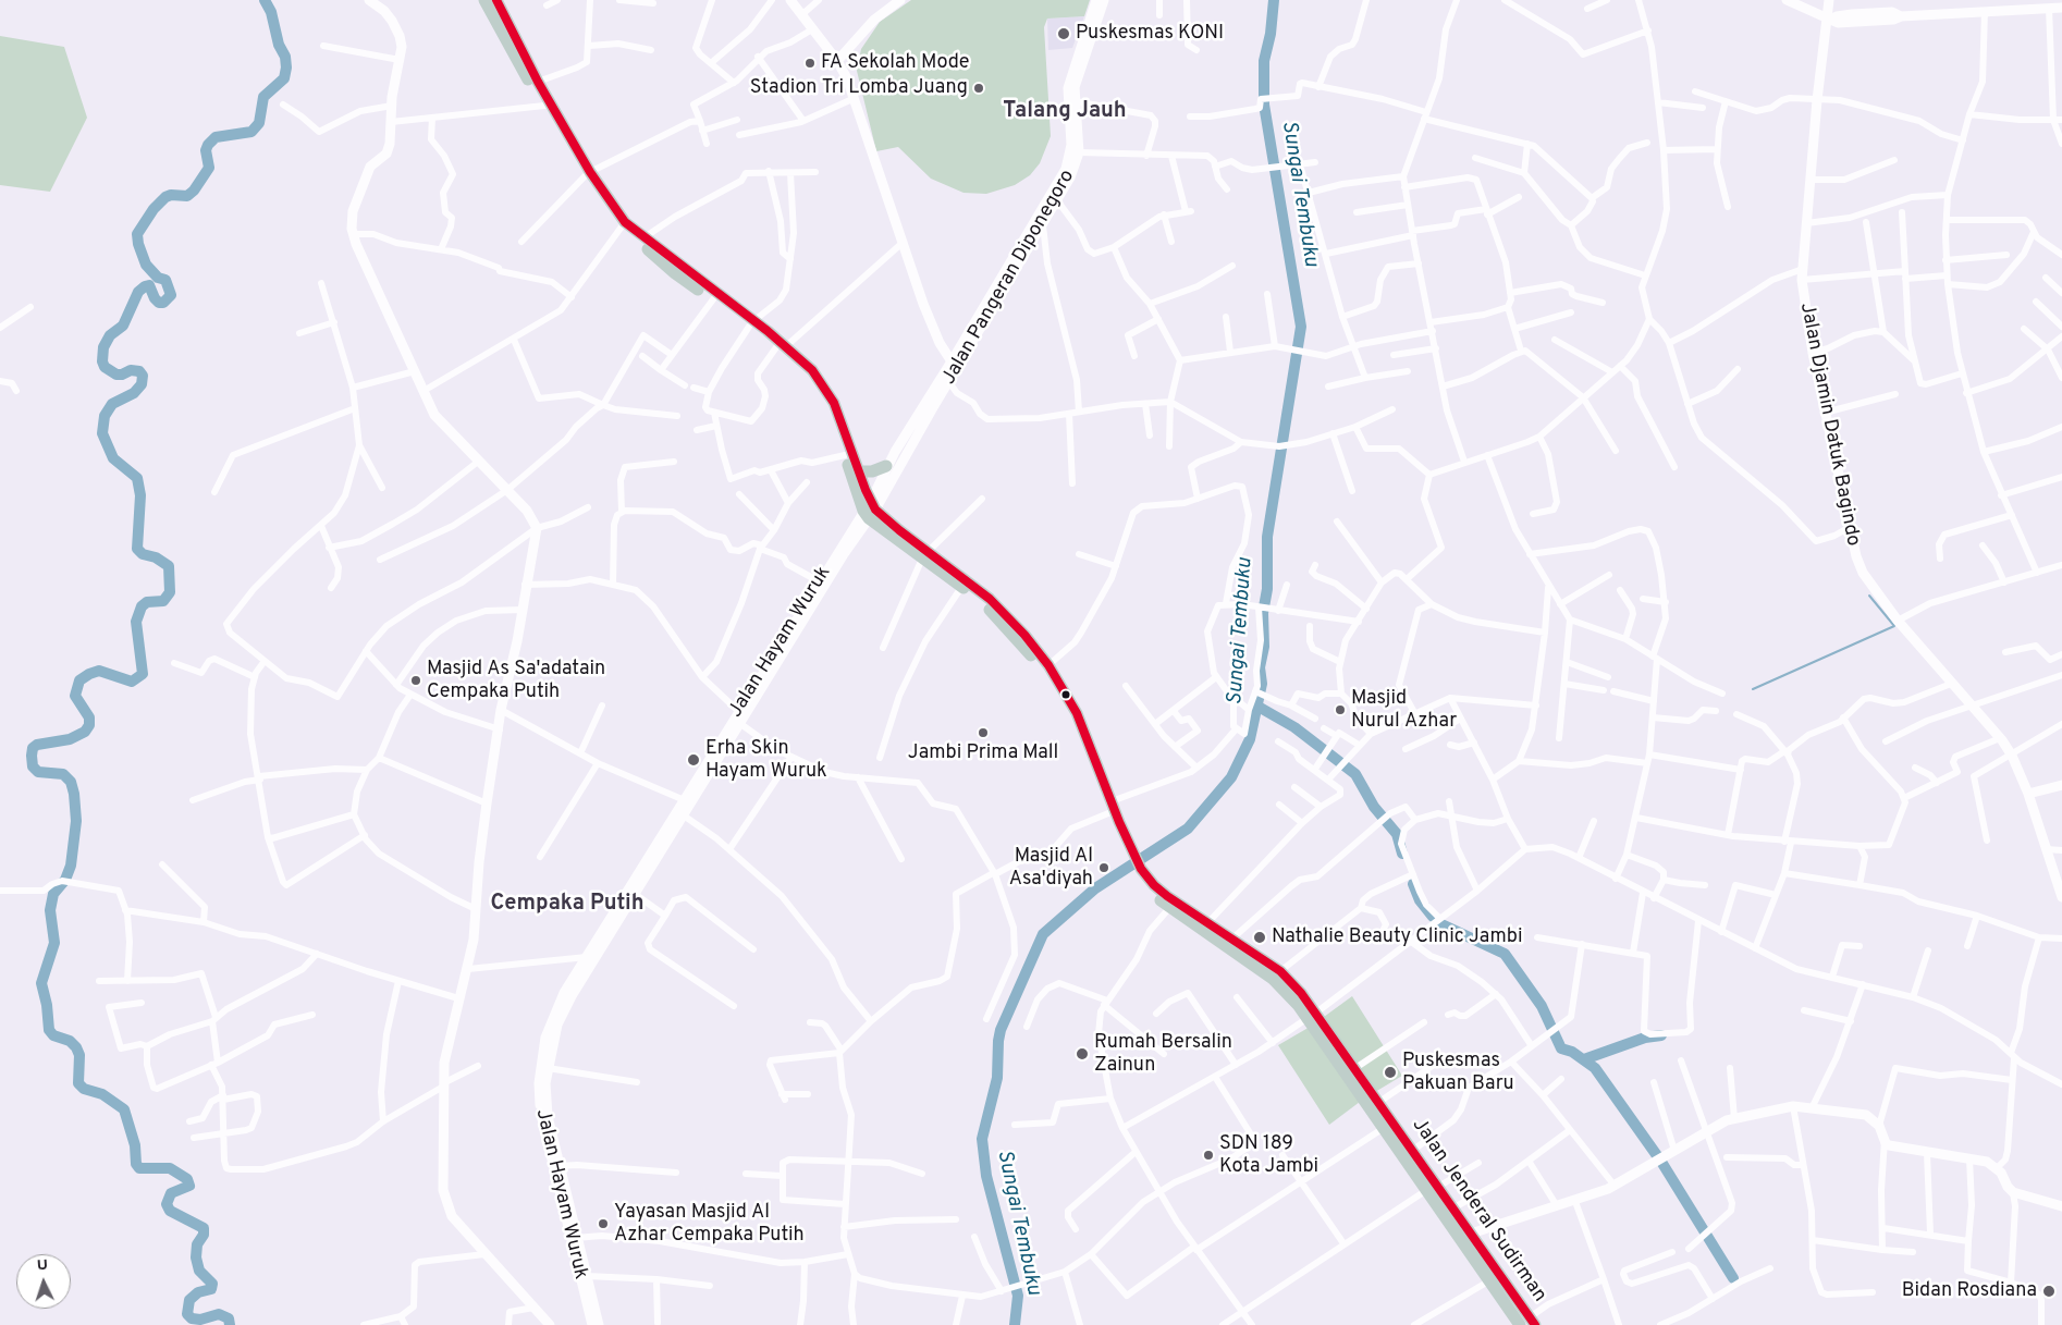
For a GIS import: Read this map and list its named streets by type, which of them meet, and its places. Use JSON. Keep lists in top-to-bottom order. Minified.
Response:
{"streets":{"highway":["Jalan Jenderal Sudirman"],"main road":["Jalan Pangeran Diponegoro","Jalan Djamin Datuk Bagindo","Jalan Hayam Wuruk"]},"crossings":[["Jalan Pangeran Diponegoro","Jalan Hayam Wuruk"],["Jalan Pangeran Diponegoro","Jalan Jenderal Sudirman"],["Jalan Hayam Wuruk","Jalan Jenderal Sudirman"]],"districts":["Talang Jauh","Cempaka Putih"],"water":["Sungai Tembuku"],"places":["Puskesmas KONI","FA Sekolah Mode","Stadion Tri Lomba Juang","Masjid As Sa'adatain Cempaka Putih","Masjid Nurul Azhar","Jambi Prima Mall","Erha Skin Hayam Wuruk","Masjid Al Asa'diyah","Nathalie Beauty Clinic Jambi","Rumah Bersalin Zainun","Puskesmas Pakuan Baru","SDN 189 Kota Jambi","Yayasan Masjid Al Azhar Cempaka Putih","Bidan Rosdiana"],"north":"top"}
